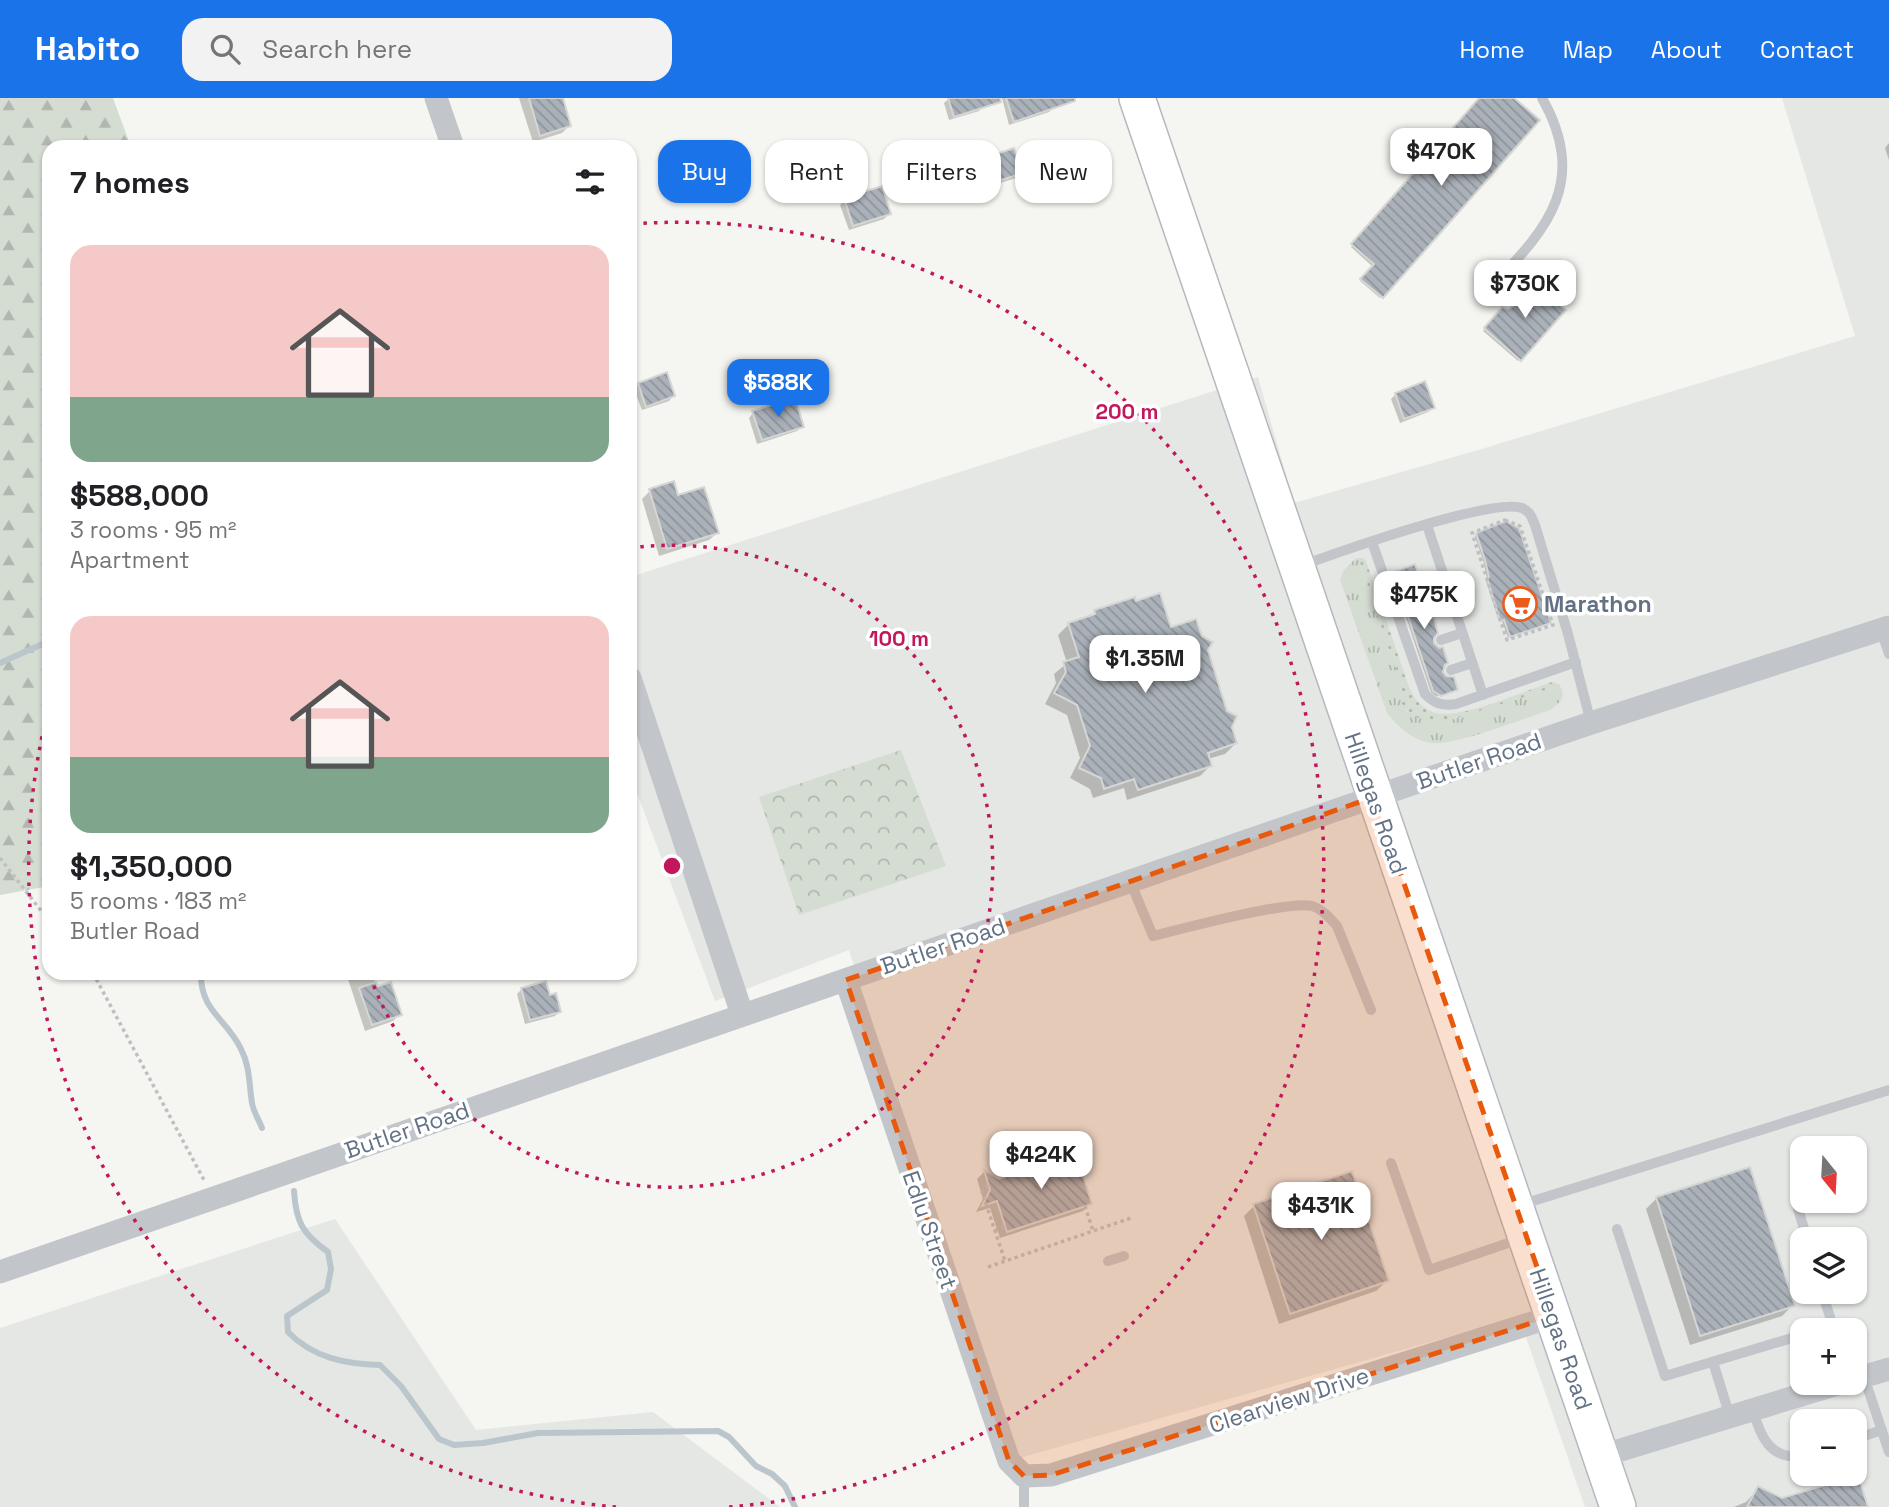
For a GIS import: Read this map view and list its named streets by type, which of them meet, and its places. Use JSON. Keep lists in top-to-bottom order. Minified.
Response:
{"streets":{"main road":["Hillegas Road"],"street":["Butler Road","Edlu Street","Clearview Drive"]},"crossings":[["Butler Road","Hillegas Road"],["Butler Road","Edlu Street"],["Hillegas Road","Clearview Drive"],["Edlu Street","Clearview Drive"]],"places":{"supermarket":["Marathon"]},"north":"bottom","page":{"header":"Habito","search":"Search here","nav":["Home","Map","About","Contact"],"price":["$470K","$730K","$588K","$475K","$1.35M","$424K","$431K"],"chip":["Buy","Rent","Filters","New"],"heading":"7 homes","list":[{"name":"$588,000","note":"3 rooms · 95 m² · Apartment"},{"name":"$1,350,000","note":"5 rooms · 183 m² · Butler Road"}],"map_buttons":["+","−"]},"rings":["200 m","100 m"]}
